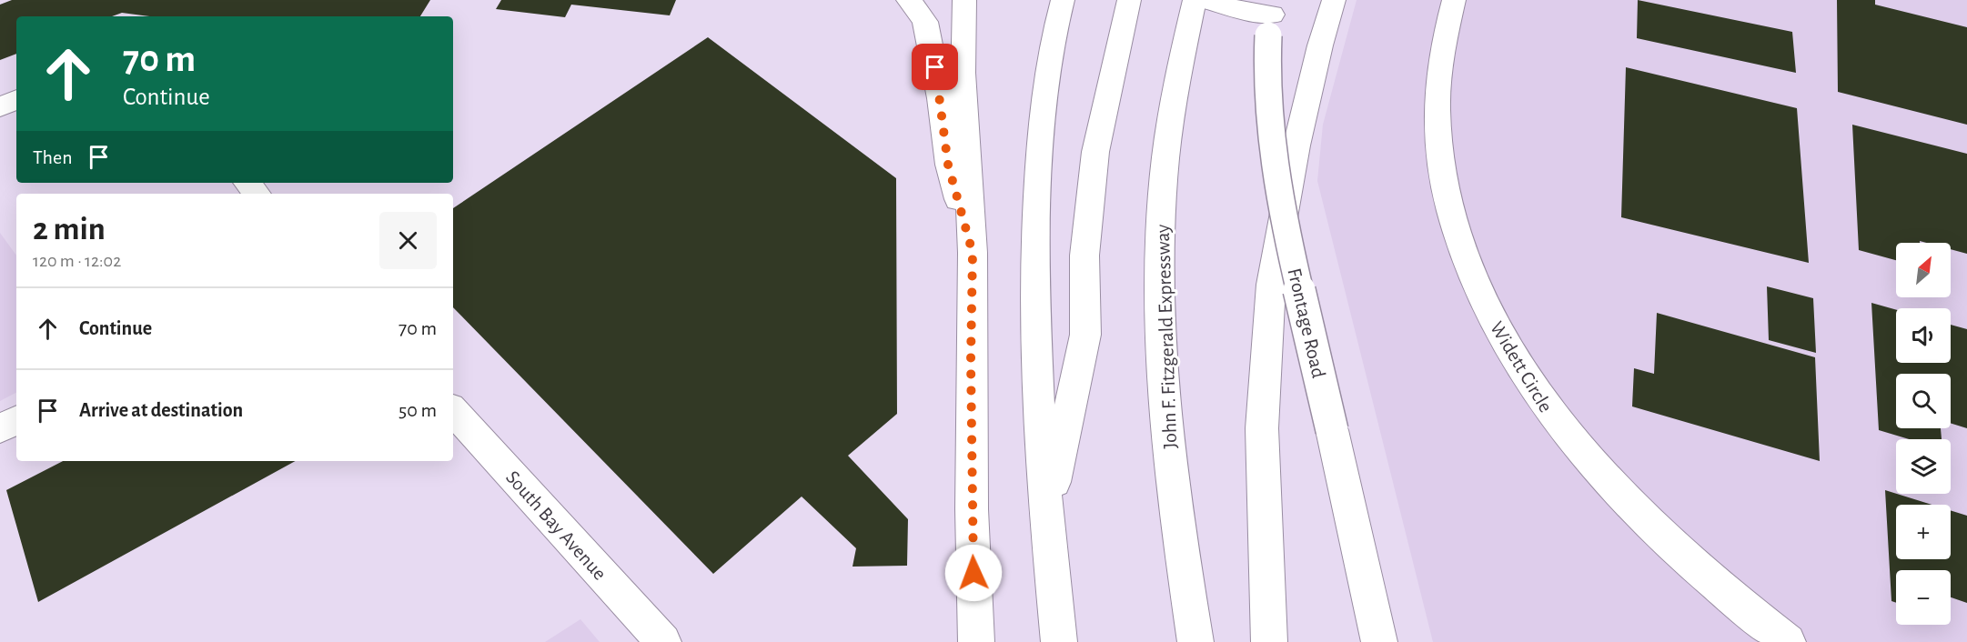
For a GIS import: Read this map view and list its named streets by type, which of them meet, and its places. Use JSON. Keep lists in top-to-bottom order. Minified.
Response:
{"streets":{"main road":["Frontage Road","John F. Fitzgerald Expressway","Widett Circle","South Bay Avenue"]},"north":"top right","page":{"turn":["70 m","Continue"],"then":"Then","heading":["2 min","120 m · 12:02"],"map_buttons":["+","−"],"list":[{"name":"Continue","value":"70 m"},{"name":"Arrive at destination","value":"50 m"}]}}
